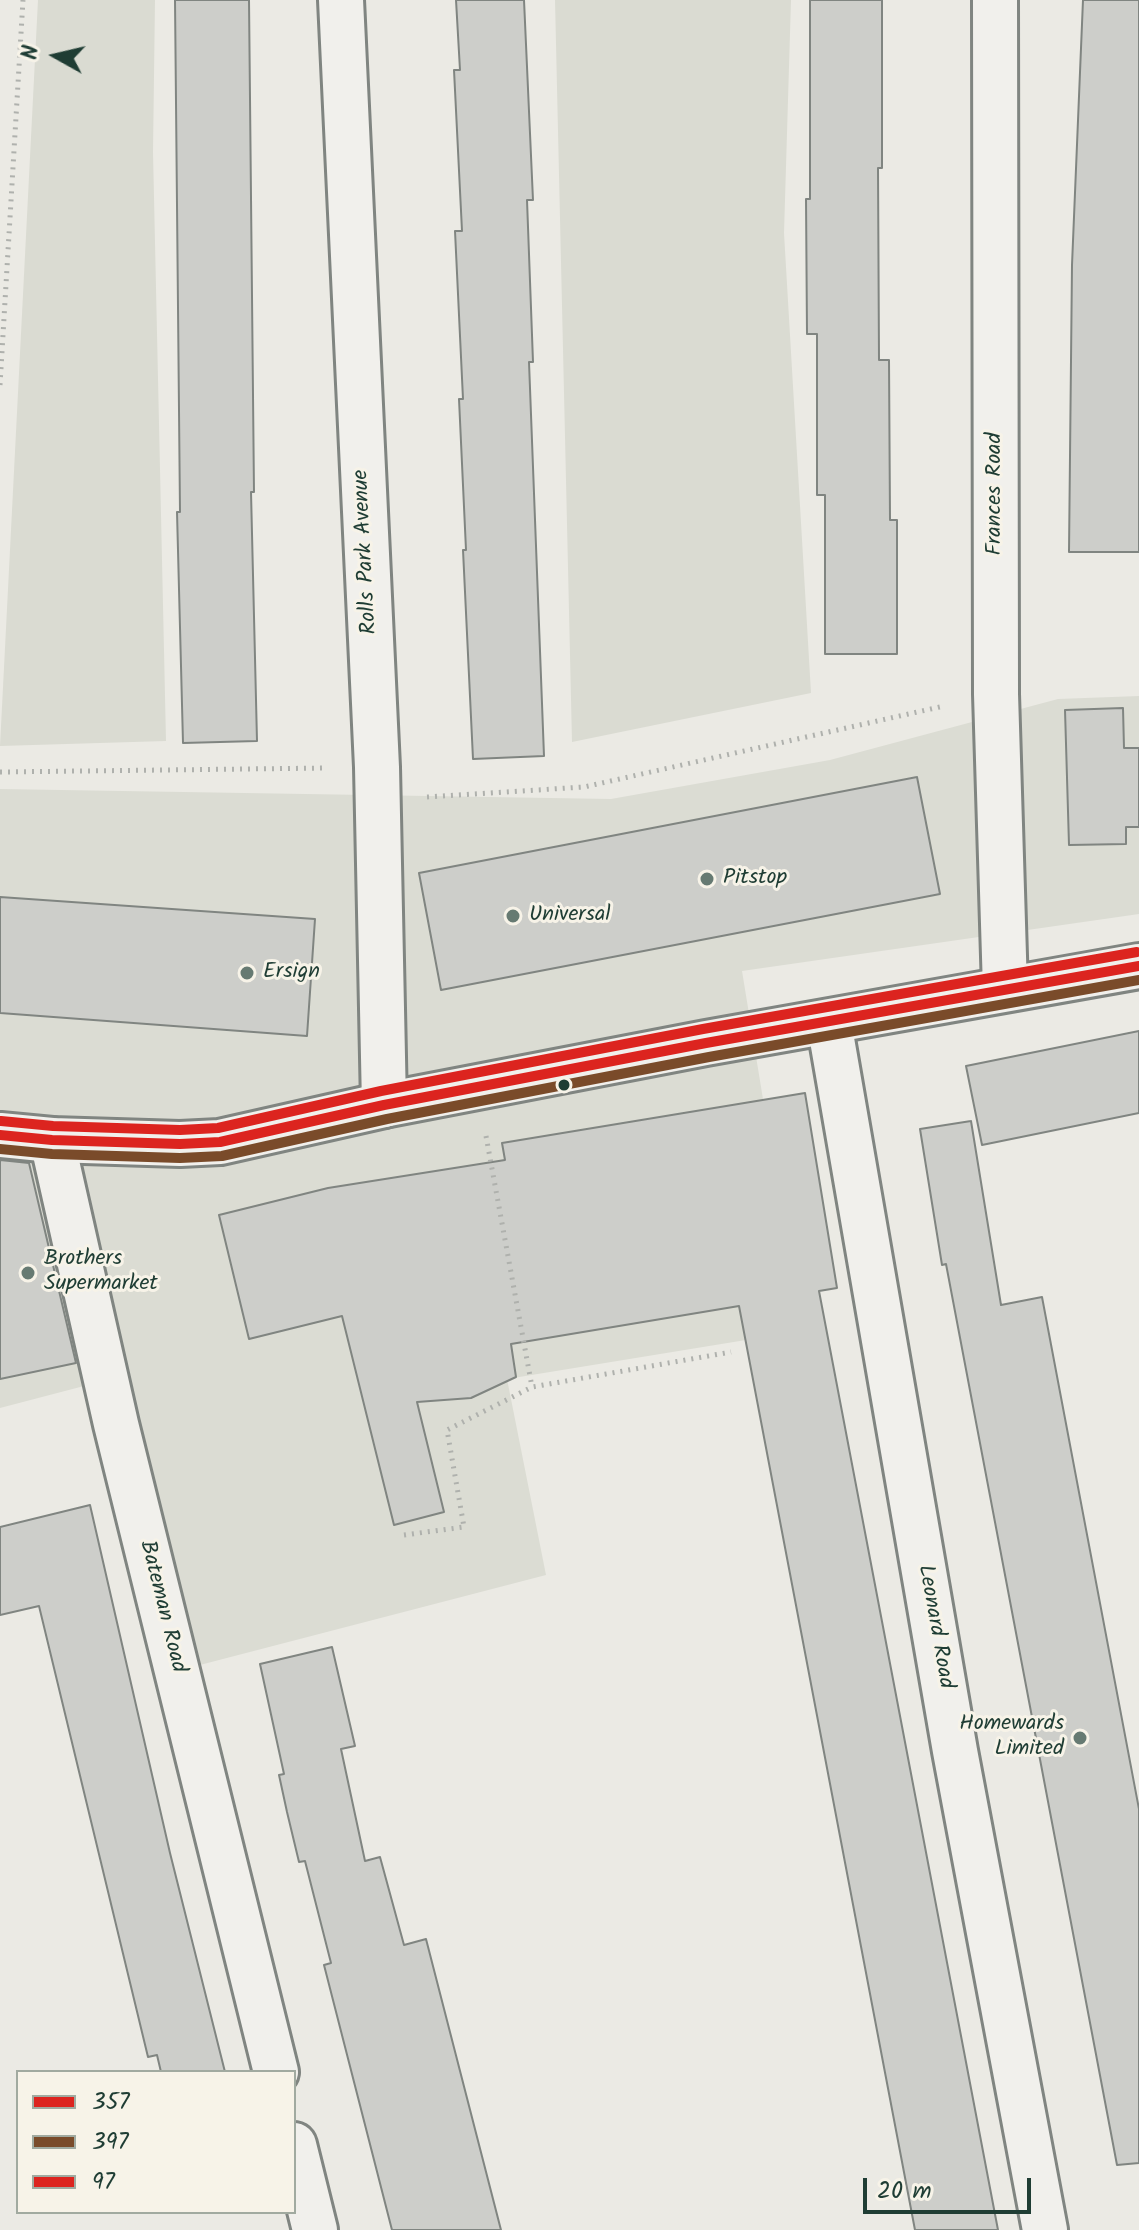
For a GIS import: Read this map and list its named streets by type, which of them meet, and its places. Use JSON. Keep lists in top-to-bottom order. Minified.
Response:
{"streets":{"street":["Frances Road","Rolls Park Avenue","Bateman Road","Leonard Road"]},"places":["Pitstop","Universal","Ersign","Brothers Supermarket","Homewards Limited"],"lines":["transit line 97","transit line 357","transit line 397"],"legend":["357","397","97"],"scale_bar":"20 m","north":"left"}
